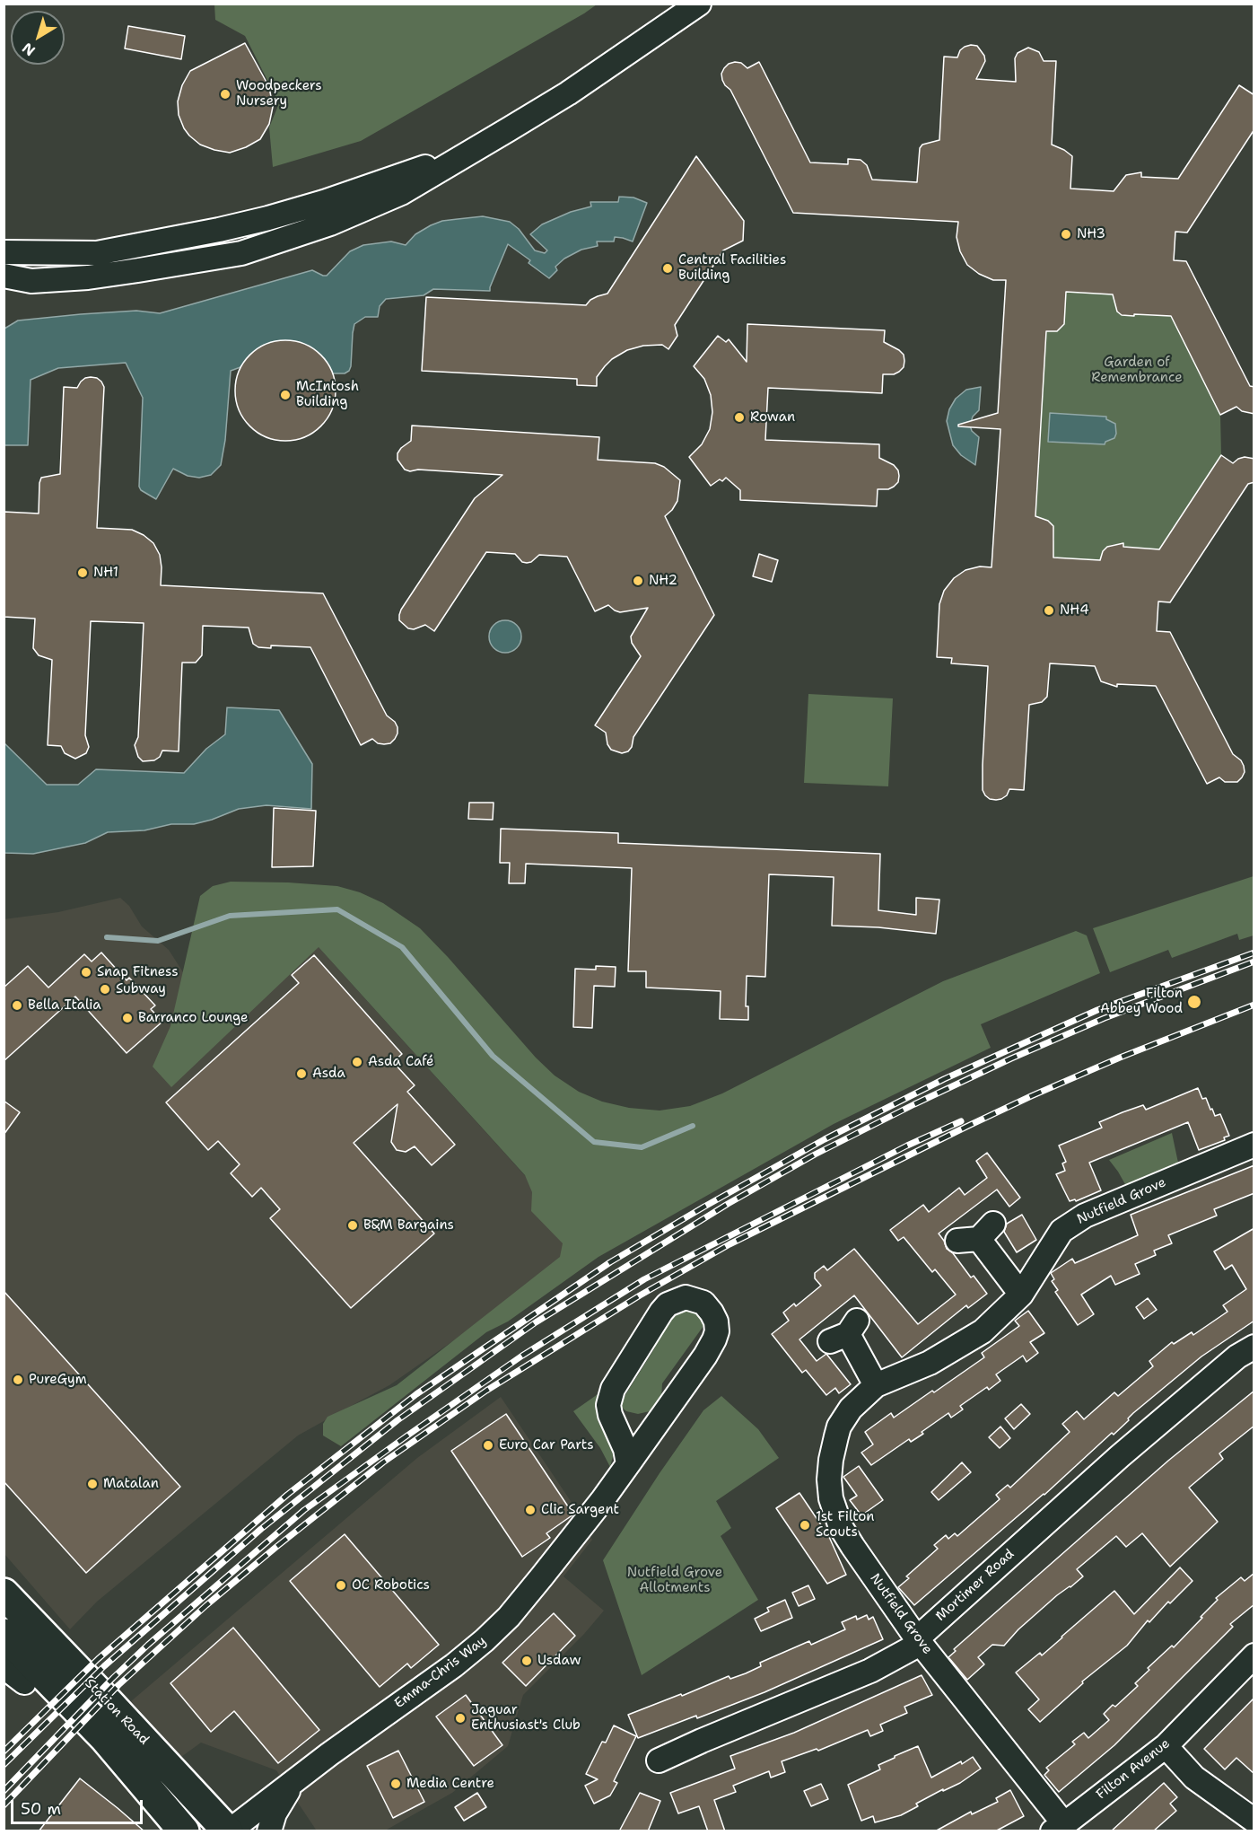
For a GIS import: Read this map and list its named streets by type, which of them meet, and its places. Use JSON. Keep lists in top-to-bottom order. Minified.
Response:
{"streets":{"main road":["Station Road"],"street":["Nutfield Grove","Mortimer Road","Emma-Chris Way","Filton Avenue"]},"crossings":[["Nutfield Grove","Mortimer Road"],["Nutfield Grove","Filton Avenue"],["Emma-Chris Way","Station Road"]],"parks":["Garden of Remembrance","Nutfield Grove Allotments"],"places":["Woodpeckers Nursery","NH3","Central Facilities Building","McIntosh Building","Rowan","NH1","NH2","NH4","Snap Fitness","Subway","Filton Abbey Wood","Bella Italia","Barranco Lounge","Asda Café","Asda","B&M Bargains","PureGym","Euro Car Parts","Matalan","Clic Sargent","1st Filton Scouts","OC Robotics","Usdaw","Jaguar Enthusiast's Club","Media Centre"],"scale_bar":"50 m","north":"bottom left"}
